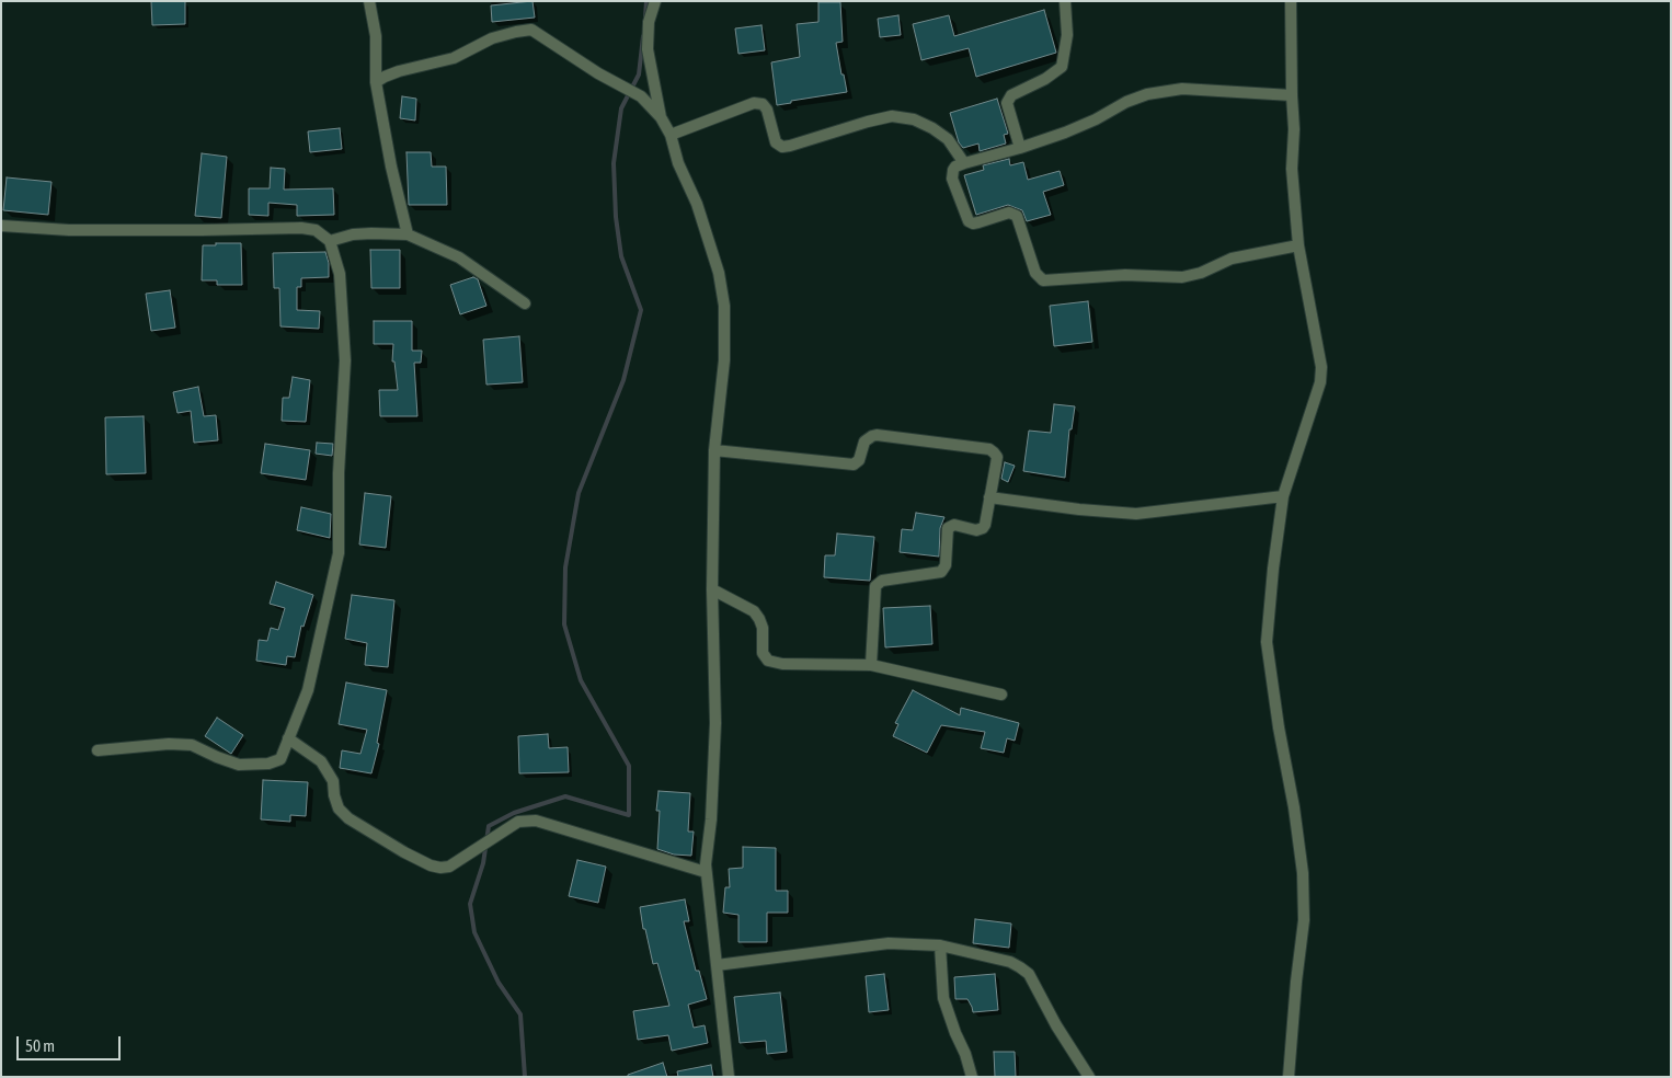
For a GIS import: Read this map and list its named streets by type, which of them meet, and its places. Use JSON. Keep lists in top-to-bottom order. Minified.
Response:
{"scale_bar":"50 m"}
